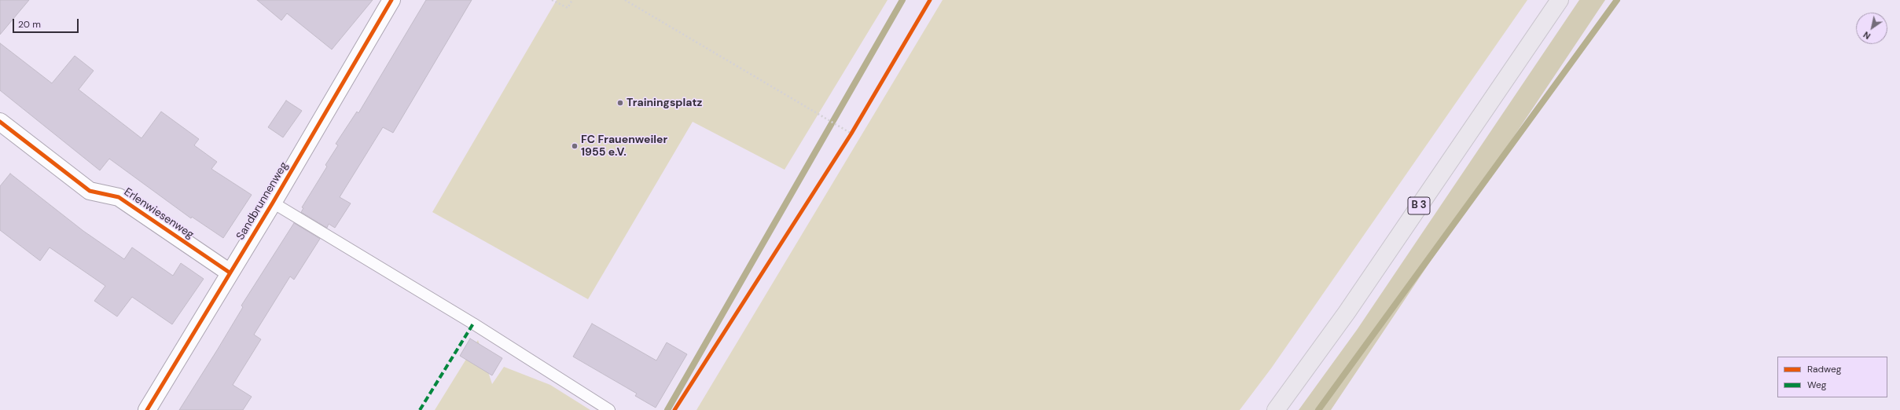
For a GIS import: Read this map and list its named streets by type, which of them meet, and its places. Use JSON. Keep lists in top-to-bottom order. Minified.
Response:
{"streets":{"main road":["B 3"],"street":["Sandbrunnenweg","Erlenwiesenweg"]},"crossings":[["Sandbrunnenweg","Erlenwiesenweg"]],"places":["Trainingsplatz","FC Frauenweiler 1955 e.V."],"legend":["Radweg","Weg"],"scale_bar":"20 m","north":"bottom left"}
